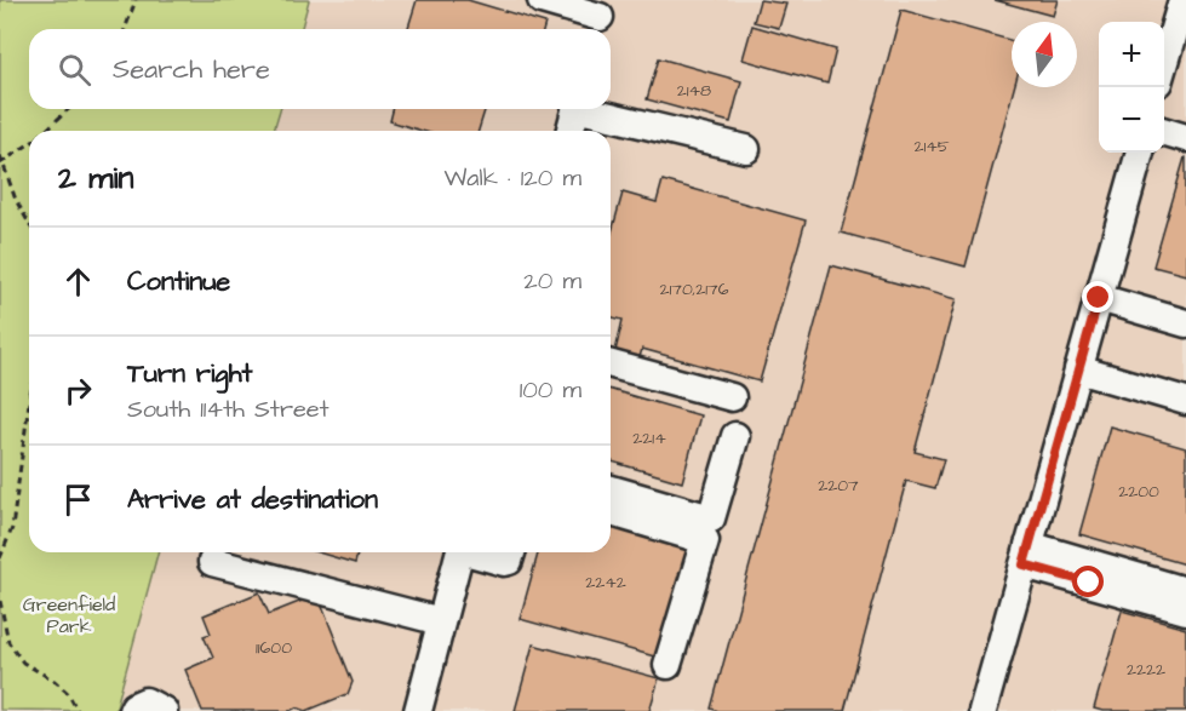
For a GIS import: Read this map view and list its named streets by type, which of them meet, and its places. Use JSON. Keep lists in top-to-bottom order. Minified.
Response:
{"parks":["Greenfield Park"],"house_numbers":["2148","2145","2170,2176","2214","2207","2200","2242","11600","2222"],"north":"top","page":{"map_buttons":["+","−"],"search":"Search here","heading":["2 min","Walk · 120 m"],"list":[["Continue","20 m"],["Turn right","South 114th Street","100 m"],"Arrive at destination"]}}
